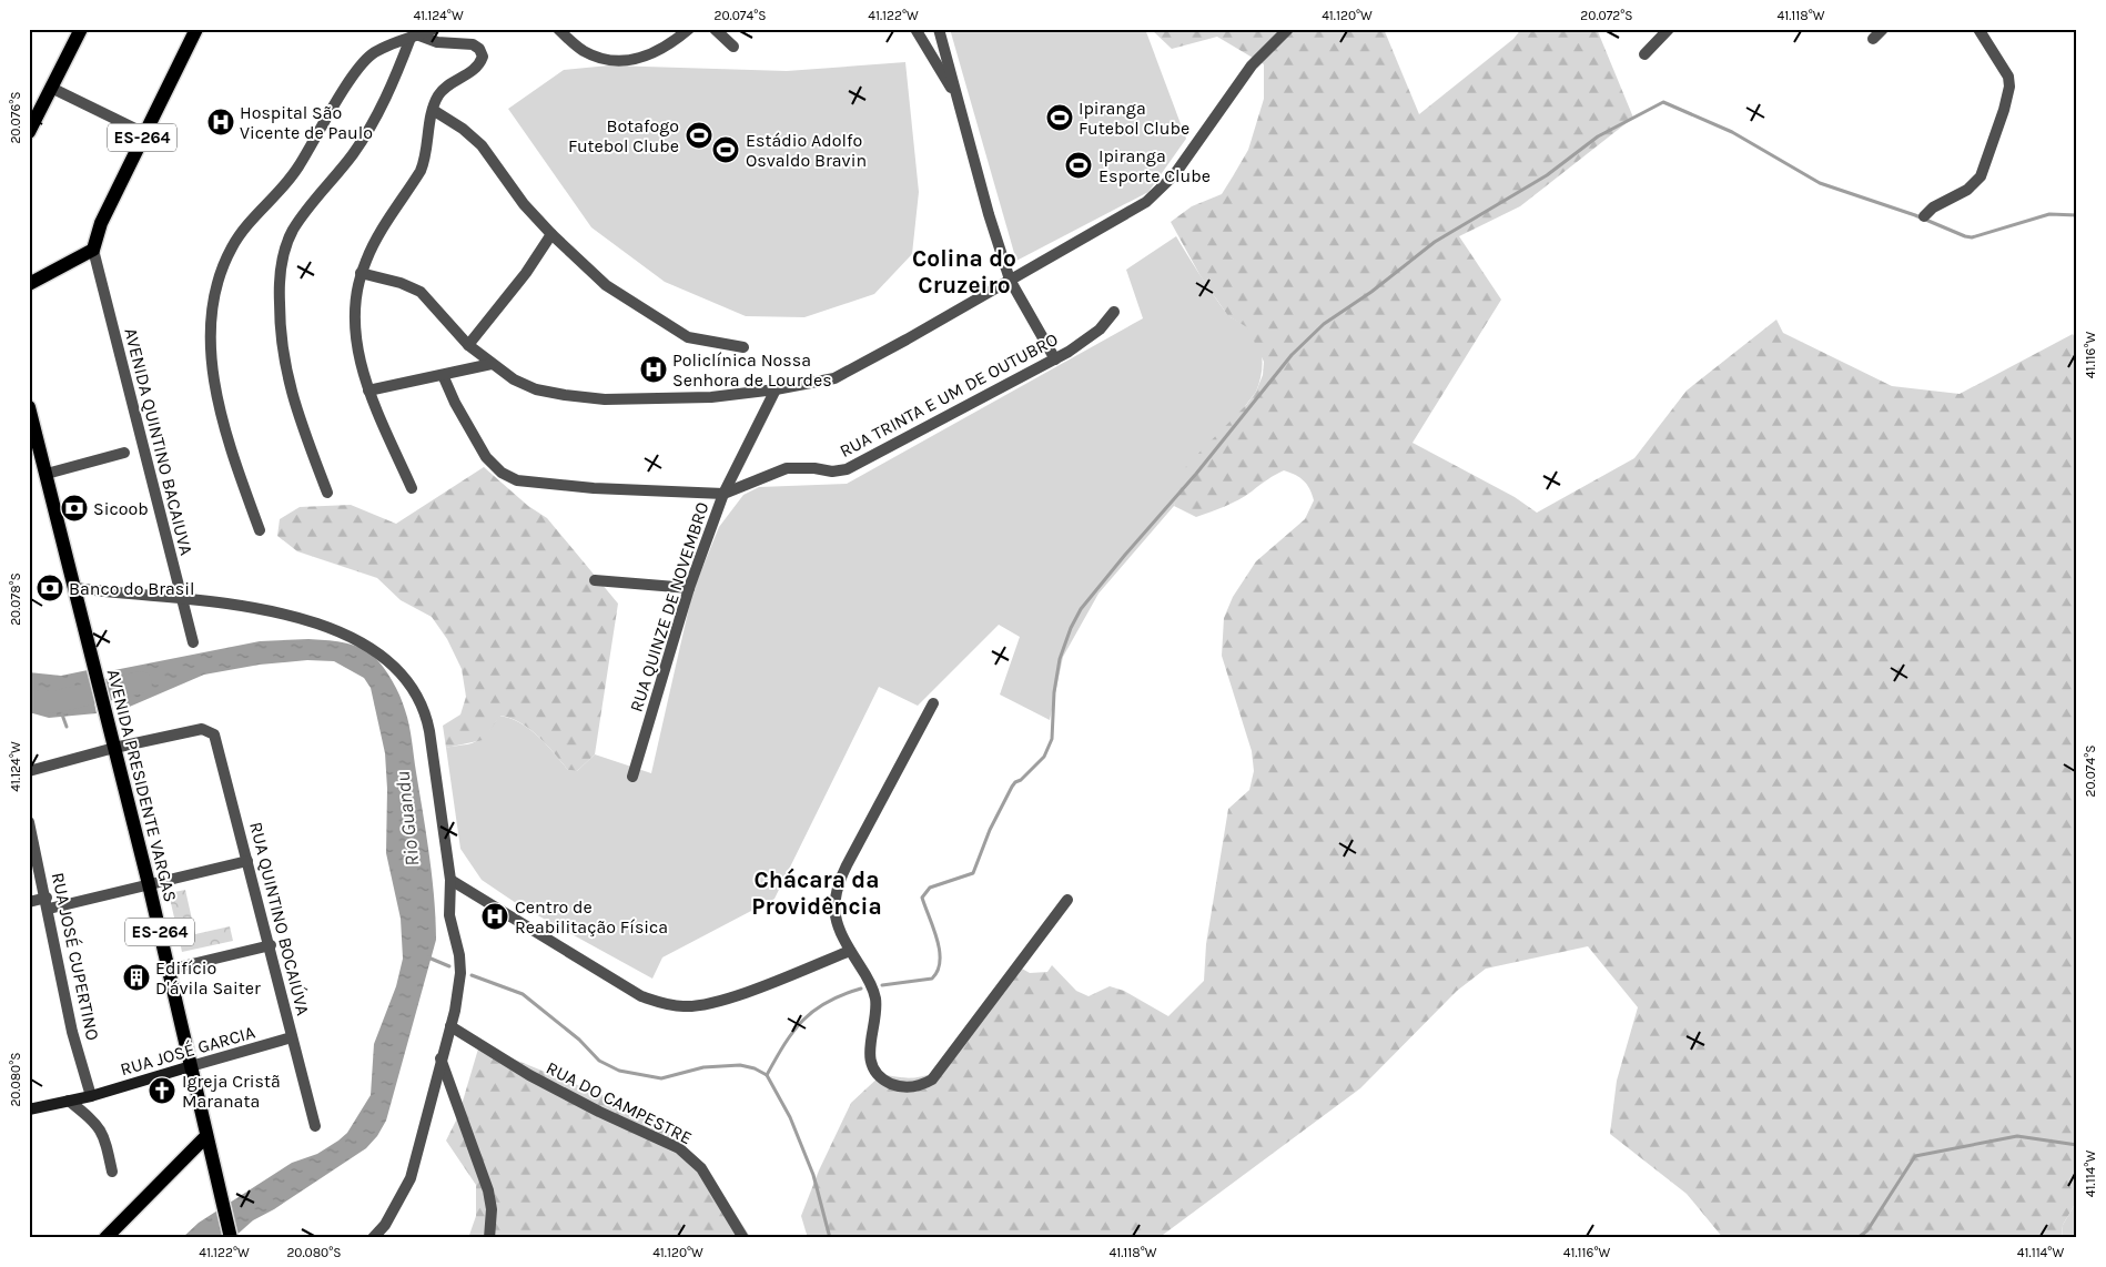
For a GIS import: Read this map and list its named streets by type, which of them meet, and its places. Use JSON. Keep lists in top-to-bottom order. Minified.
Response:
{"streets":{"main road":["ES-264","AVENIDA PRESIDENTE VARGAS","RUA JOSÉ GARCIA"],"street":["RUA TRINTA E UM DE OUTUBRO","AVENIDA QUINTINO BACAIUVA","RUA QUINZE DE NOVEMBRO","RUA QUINTINO BOCAIÚVA","RUA JOSÉ CUPERTINO","RUA DO CAMPESTRE"]},"crossings":[["ES-264","AVENIDA QUINTINO BACAIUVA"],["RUA TRINTA E UM DE OUTUBRO","RUA QUINZE DE NOVEMBRO"],["AVENIDA PRESIDENTE VARGAS","RUA QUINTINO BOCAIÚVA"],["AVENIDA PRESIDENTE VARGAS","RUA JOSÉ GARCIA"],["RUA QUINTINO BOCAIÚVA","RUA JOSÉ GARCIA"],["RUA JOSÉ CUPERTINO","RUA JOSÉ GARCIA"]],"districts":["Colina do Cruzeiro","Chácara da Providência"],"water":["Rio Guandu"],"places":{"sports":["Ipiranga Futebol Clube","Botafogo Futebol Clube","Estádio Adolfo Osvaldo Bravin","Ipiranga Esporte Clube"],"hospital":["Hospital São Vicente de Paulo","Policlínica Nossa Senhora de Lourdes","Centro de Reabilitação Física"],"bank":["Sicoob","Banco do Brasil"],"building":["Edifício D'ávila Saiter"],"church":["Igreja Cristã Maranata"]},"coordinates":["41.124°W","20.074°S","41.122°W","41.120°W","20.072°S","41.118°W","20.076°S","41.116°W","20.078°S","20.080°S","41.114°W"]}
